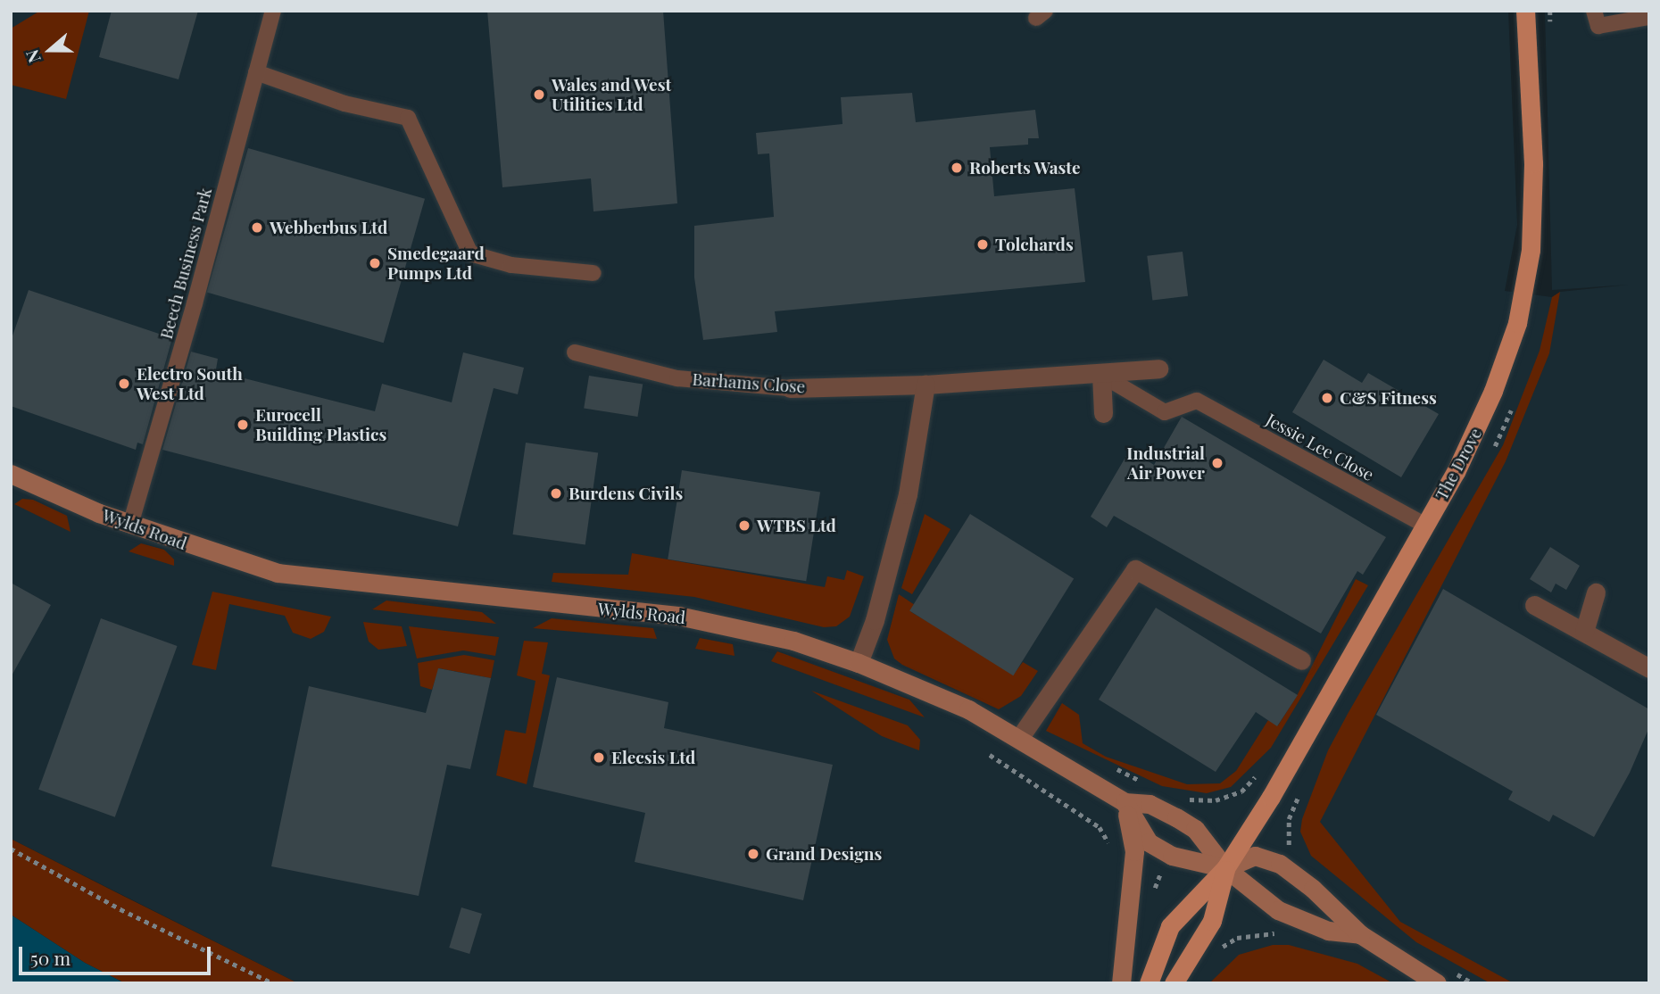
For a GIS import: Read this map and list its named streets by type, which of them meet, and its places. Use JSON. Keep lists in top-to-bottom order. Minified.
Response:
{"streets":{"main road":["The Drove"],"street":["Barhams Close","Wylds Road"],"lane":["Beech Business Park","Jessie Lee Close"]},"crossings":[["Beech Business Park","Wylds Road"],["Barhams Close","Jessie Lee Close"],["Jessie Lee Close","The Drove"],["The Drove","Wylds Road"]],"places":["Wales and West Utilities Ltd","Roberts Waste","Webberbus Ltd","Tolchards","Smedegaard Pumps Ltd","Electro South West Ltd","C&S Fitness","Eurocell Building Plastics","Industrial Air Power","Burdens Civils","WTBS Ltd","Elecsis Ltd","Grand Designs"],"scale_bar":"50 m","north":"left"}
